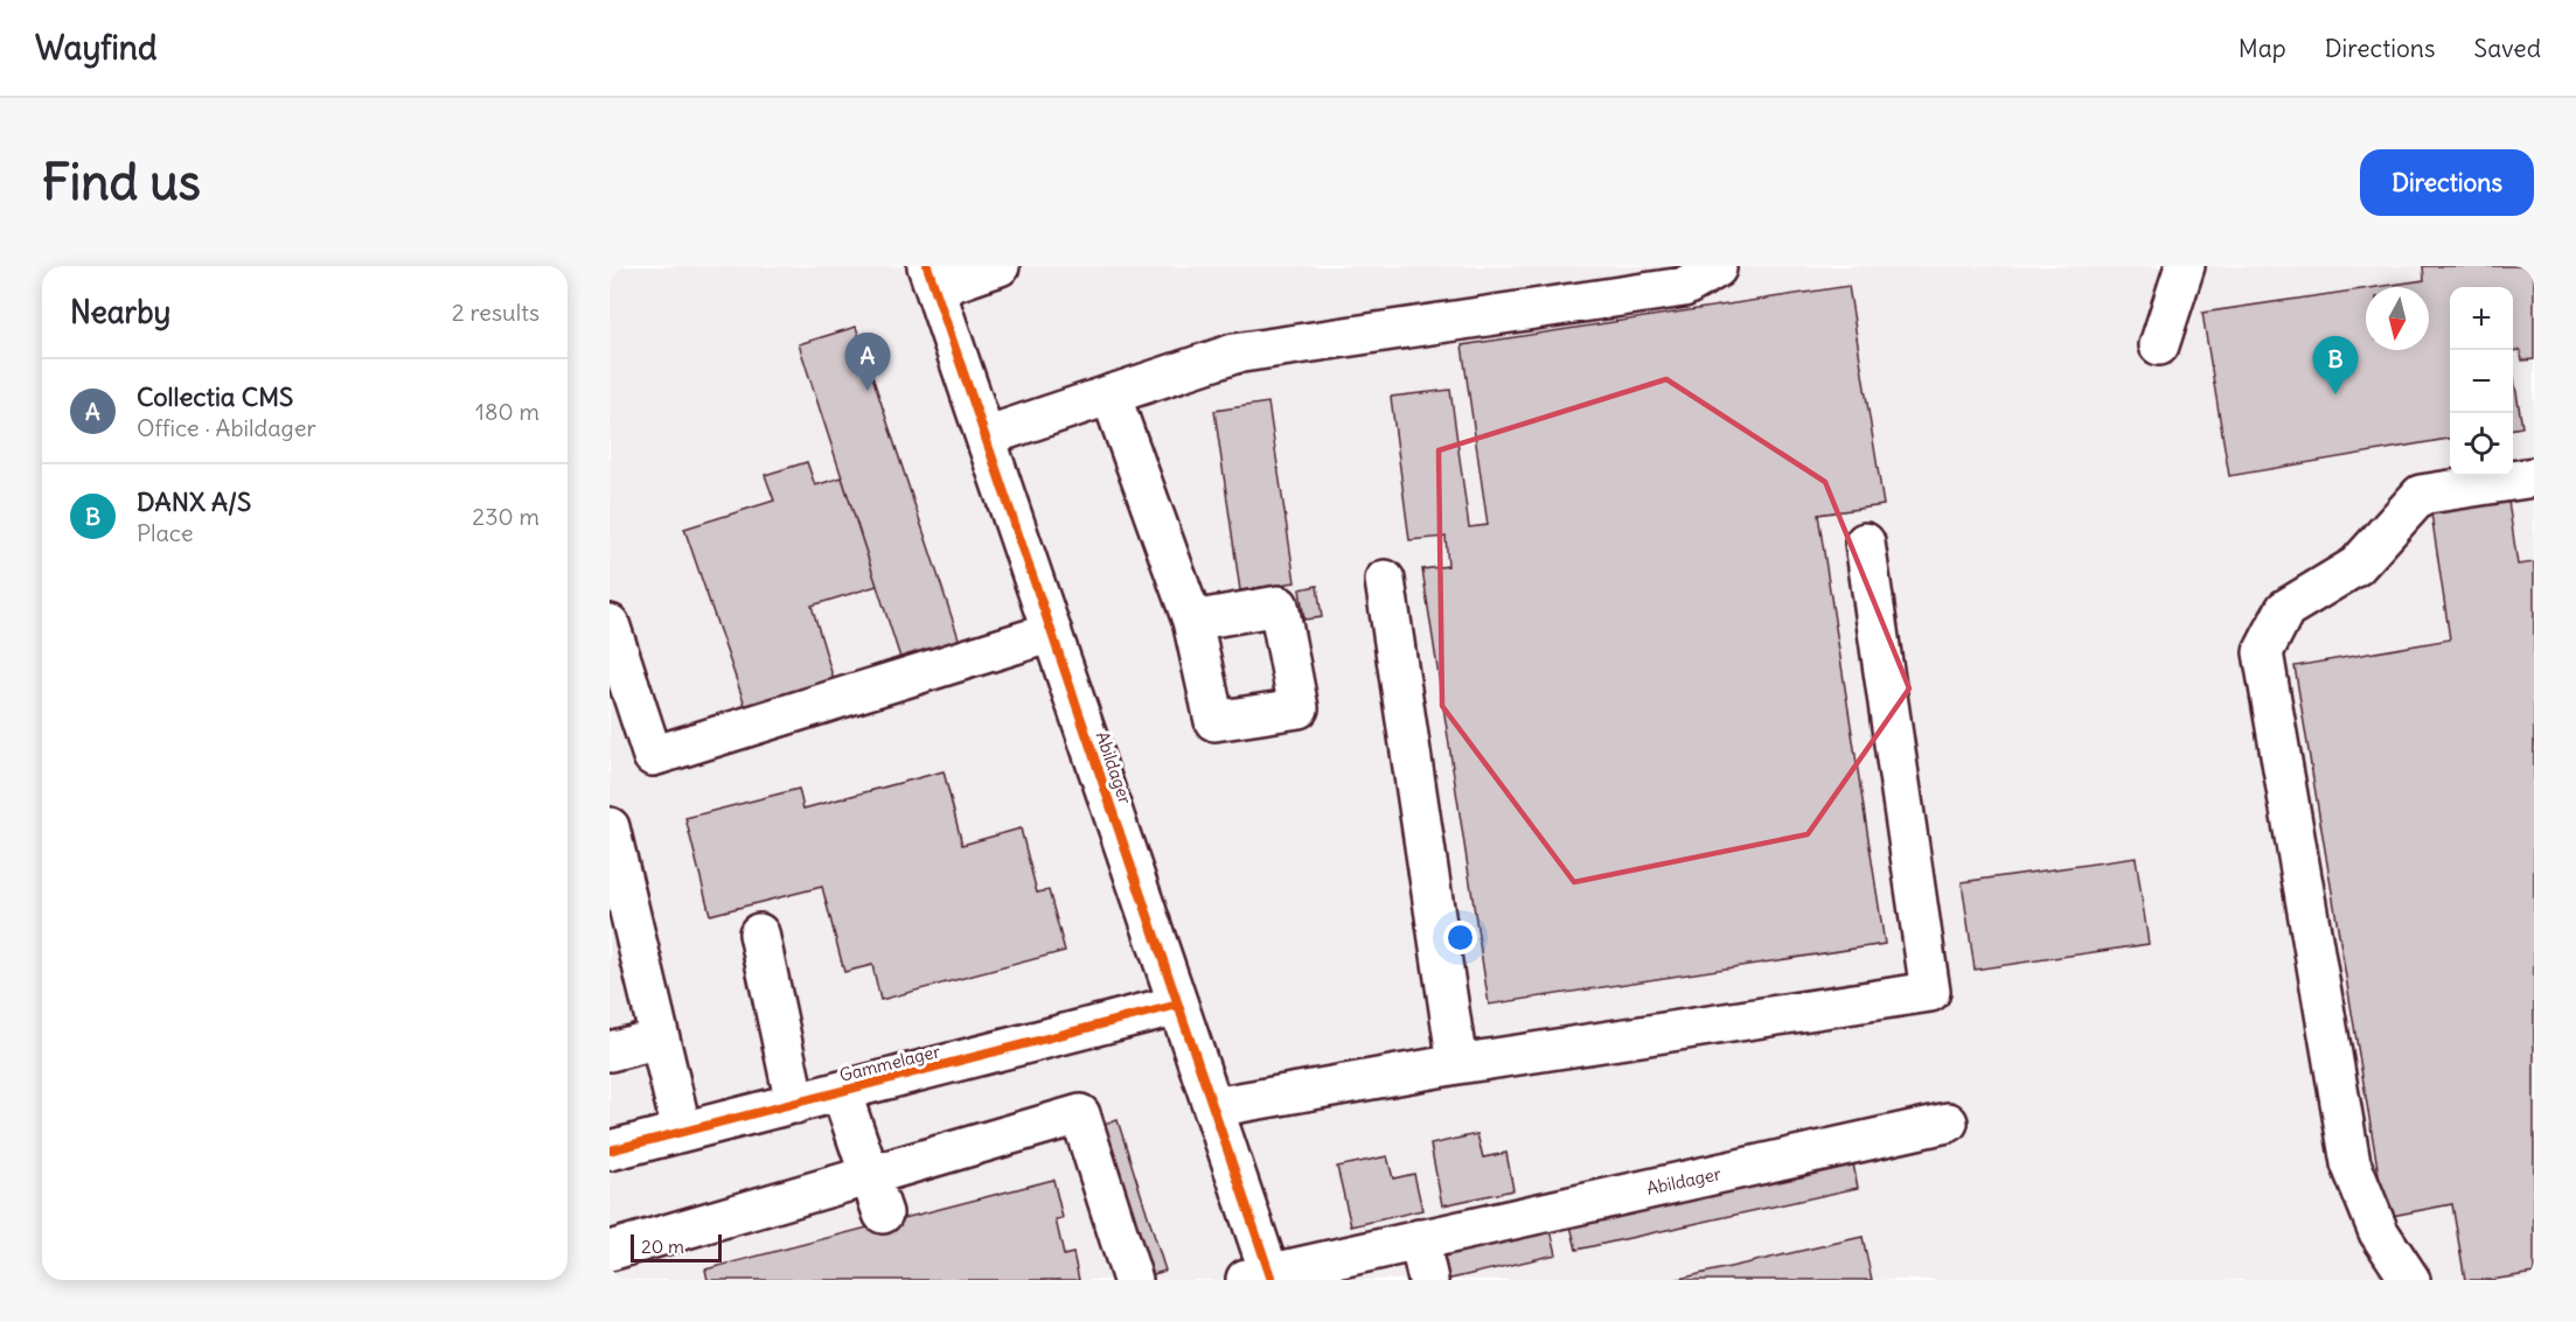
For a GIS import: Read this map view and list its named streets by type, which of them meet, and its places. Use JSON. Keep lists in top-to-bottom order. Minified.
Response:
{"streets":{"street":["Abildager","Gammelager"]},"crossings":[["Abildager","Gammelager"]],"scale_bar":"20 m","north":"bottom","page":{"header":"Wayfind","nav":["Map","Directions","Saved"],"buttons":"Directions","title":"Find us","heading":["Nearby","2 results"],"map_buttons":["+","−"],"pins":["A","B"],"list":[{"mark":"A","name":"Collectia CMS","note":"Office · Abildager","value":"180 m"},{"mark":"B","name":"DANX A/S","note":"Place","value":"230 m"}],"scale":"20 m"}}
